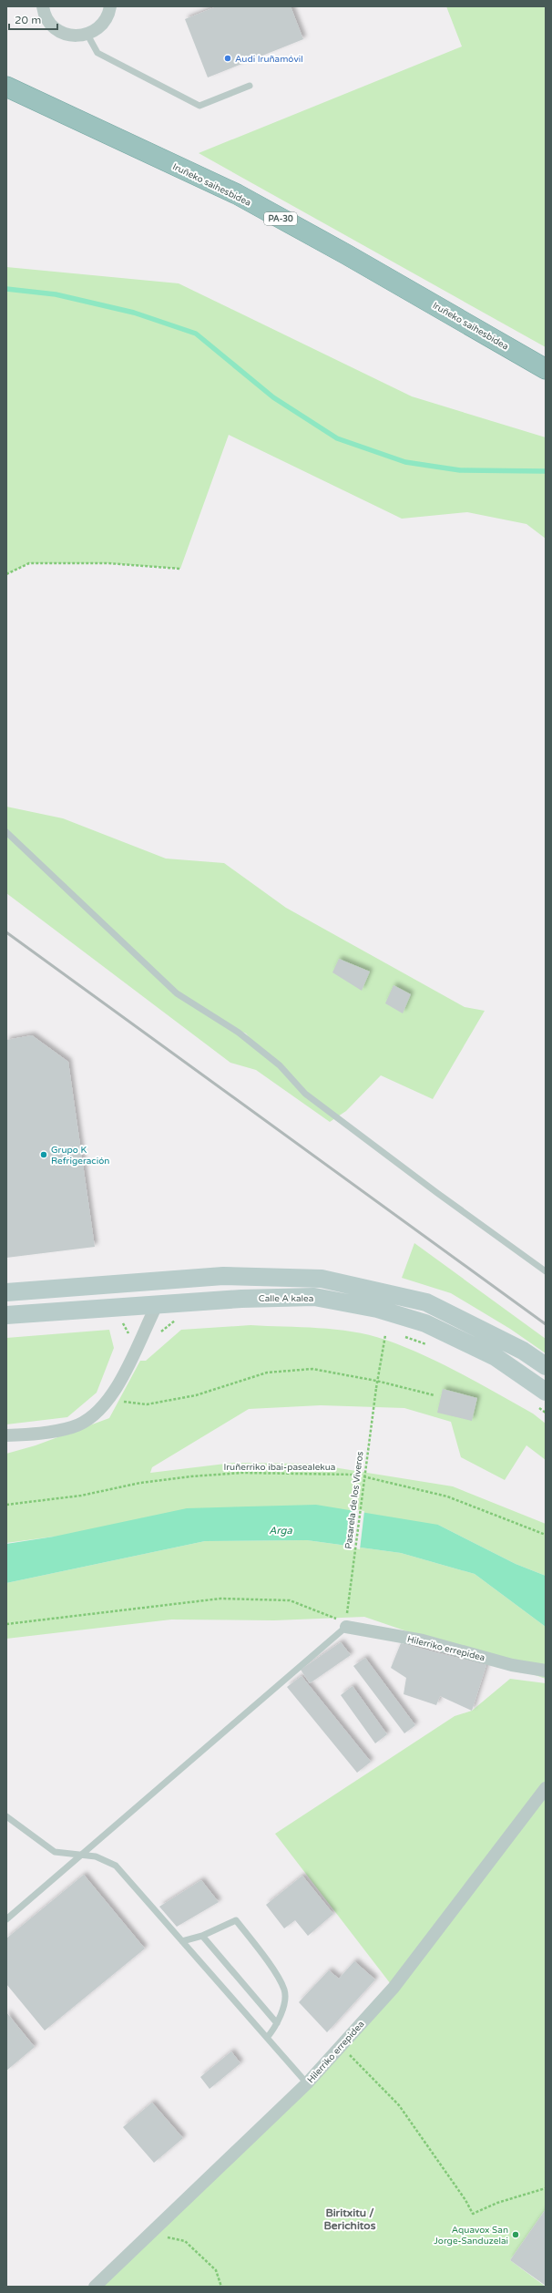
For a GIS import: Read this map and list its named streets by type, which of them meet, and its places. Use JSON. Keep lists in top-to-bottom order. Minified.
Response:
{"streets":{"highway":["Iruñeko saihesbidea","PA-30"],"main road":["Calle A kalea"],"street":["Hilerriko errepidea"],"path":["Iruñerriko ibai-pasealekua","Pasarela de los Viveros"]},"districts":["Biritxitu / Berichitos"],"water":["Arga"],"places":["Audi Iruñamóvil","Grupo K Refrigeración","Aquavox San Jorge-Sanduzelai"],"scale_bar":"20 m"}
